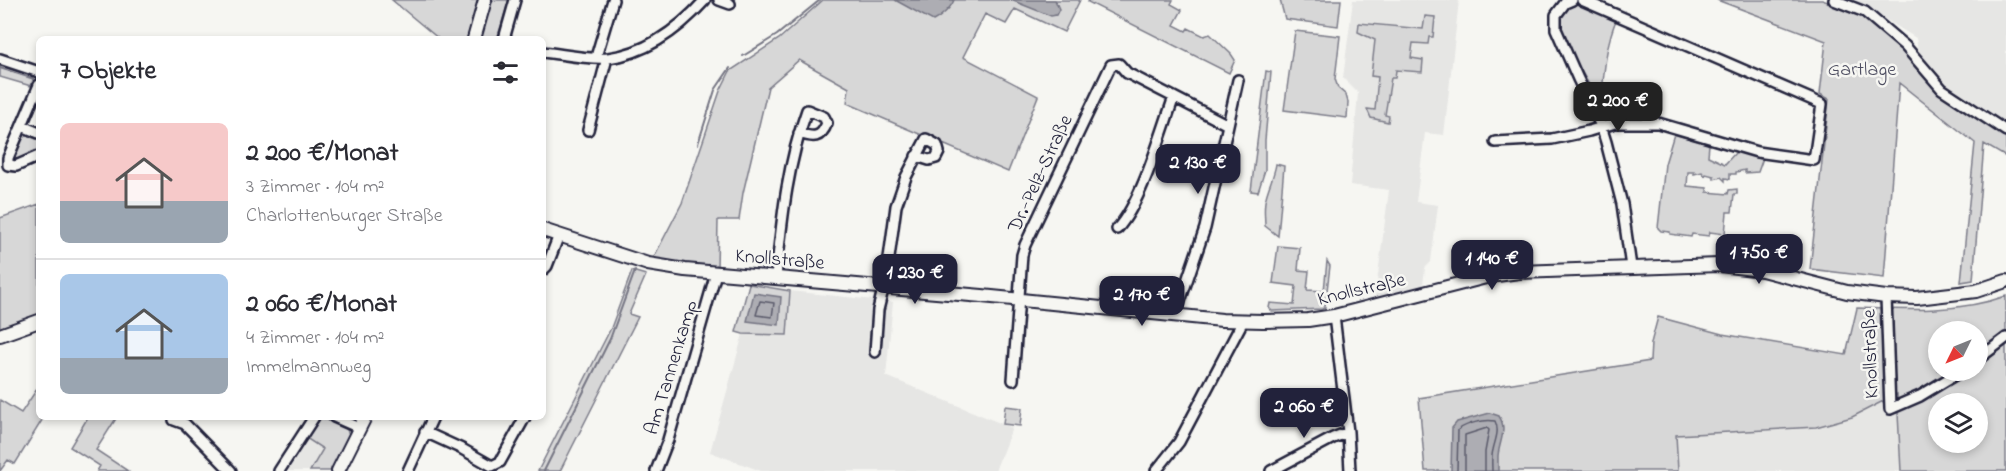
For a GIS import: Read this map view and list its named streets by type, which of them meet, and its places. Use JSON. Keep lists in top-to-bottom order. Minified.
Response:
{"streets":{"street":["Dr.-Pelz-Straße","Knollstraße","Am Tannenkamp"]},"crossings":[["Dr.-Pelz-Straße","Knollstraße"],["Knollstraße","Am Tannenkamp"]],"parks":["Gartlage"],"north":"bottom left","page":{"heading":"7 Objekte","price":["2 200 €","2 130 €","1 750 €","1 140 €","1 230 €","2 170 €","2 060 €"],"list":[{"name":"2 200 €/Monat","note":"3 Zimmer · 104 m² · Charlottenburger Straße"},{"name":"2 060 €/Monat","note":"4 Zimmer · 104 m² · Immelmannweg"}]}}
